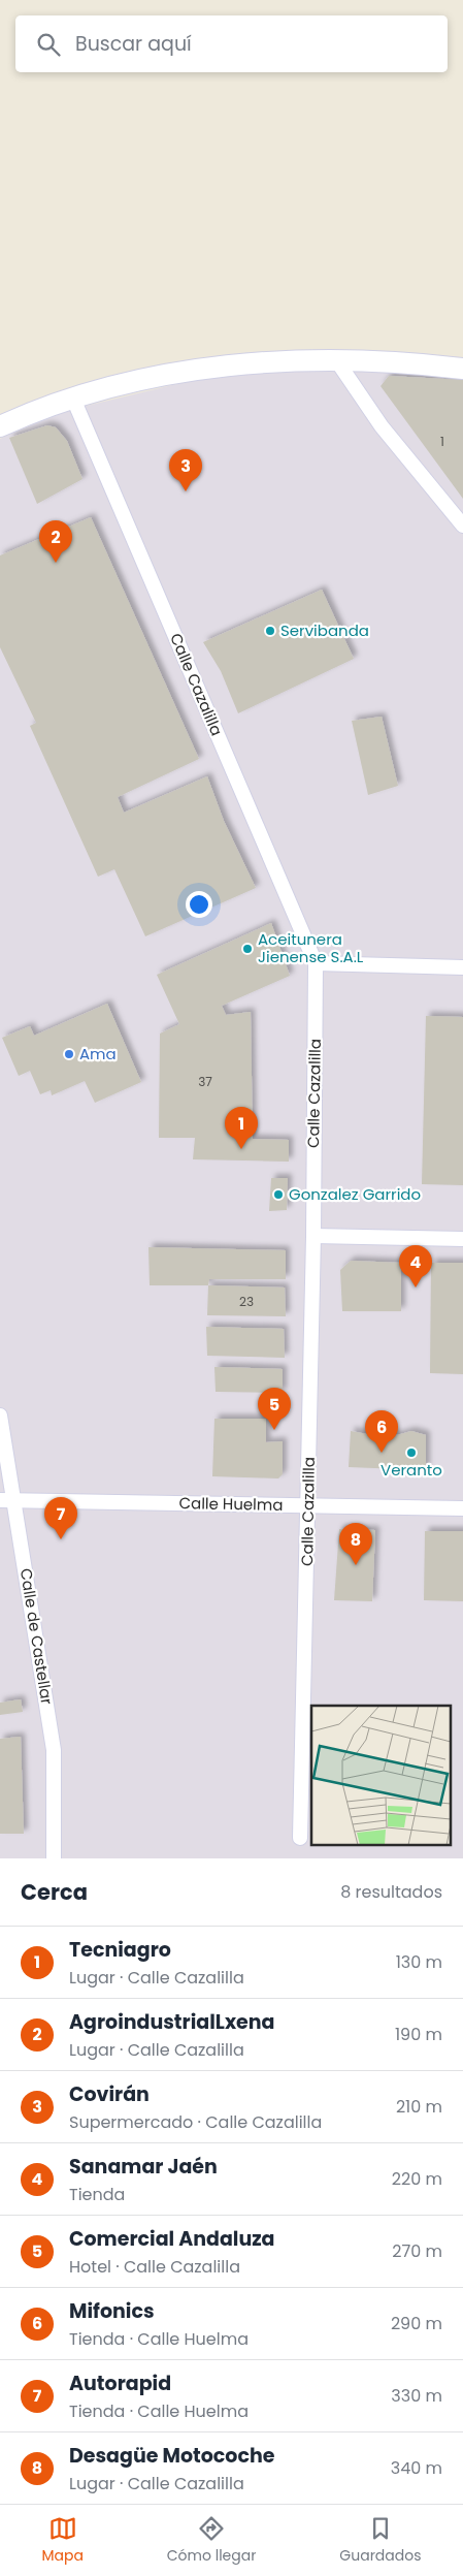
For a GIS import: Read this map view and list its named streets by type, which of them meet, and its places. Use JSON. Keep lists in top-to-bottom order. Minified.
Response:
{"streets":{"street":["Calle Cazalilla","Calle Huelma","Calle de Castellar"]},"crossings":[["Calle Cazalilla","Calle Huelma"],["Calle Huelma","Calle de Castellar"]],"places":["Servibanda","Aceitunera Jienense S.A.L","Ama","Gonzalez Garrido","Veranto"],"house_numbers":["1","37","23"],"page":{"search":"Buscar aquí","pins":["3","2","1","4","5","6","7","8"],"heading":["Cerca","8 resultados"],"list":[{"mark":"1","name":"Tecniagro","note":"Lugar · Calle Cazalilla","value":"130 m"},{"mark":"2","name":"AgroindustrialLxena","note":"Lugar · Calle Cazalilla","value":"190 m"},{"mark":"3","name":"Covirán","note":"Supermercado · Calle Cazalilla","value":"210 m"},{"mark":"4","name":"Sanamar Jaén","note":"Tienda","value":"220 m"},{"mark":"5","name":"Comercial Andaluza","note":"Hotel · Calle Cazalilla","value":"270 m"},{"mark":"6","name":"Mifonics","note":"Tienda · Calle Huelma","value":"290 m"},{"mark":"7","name":"Autorapid","note":"Tienda · Calle Huelma","value":"330 m"},{"mark":"8","name":"Desagüe Motocoche","note":"Lugar · Calle Cazalilla","value":"340 m"}],"nav":["Mapa","Cómo llegar","Guardados"]}}
